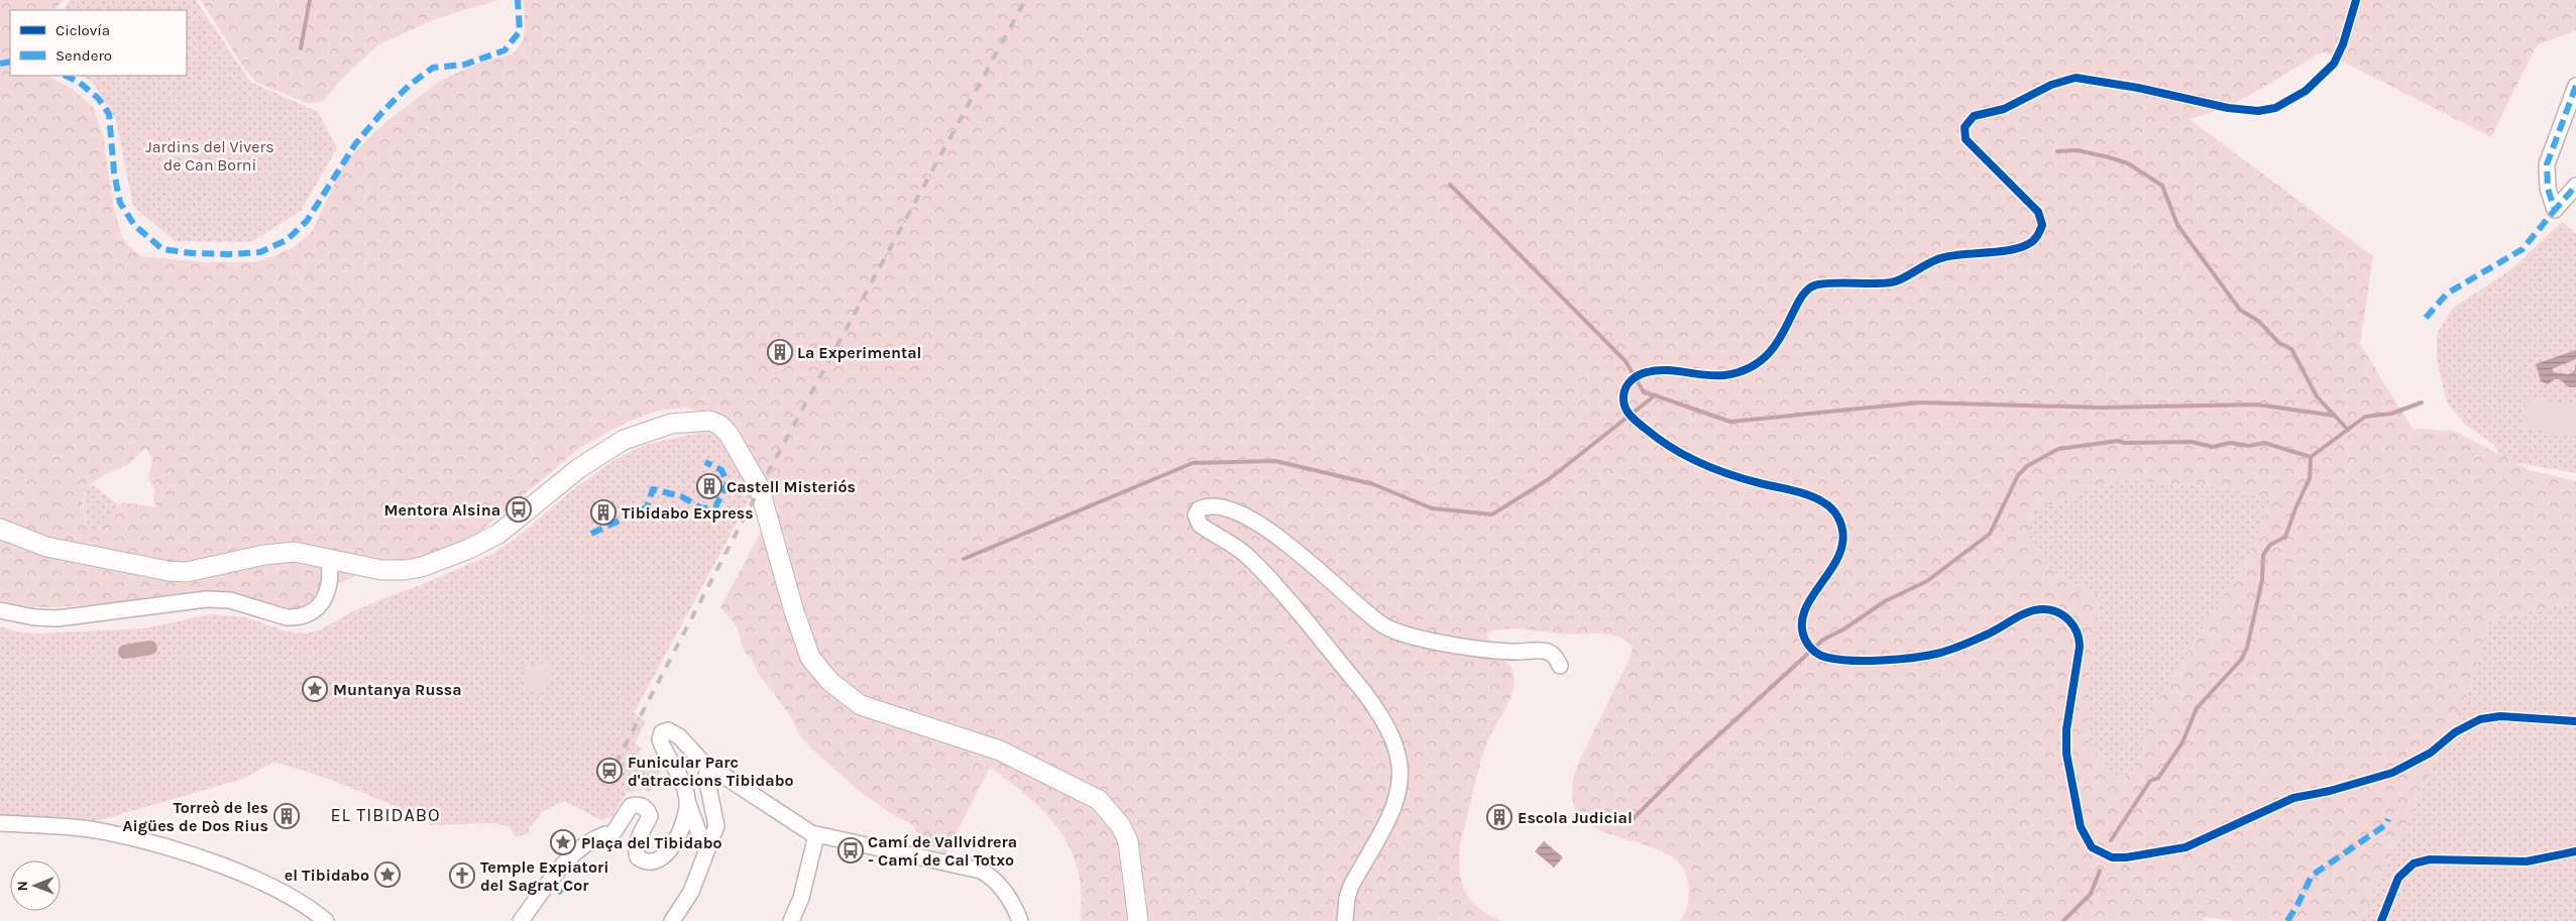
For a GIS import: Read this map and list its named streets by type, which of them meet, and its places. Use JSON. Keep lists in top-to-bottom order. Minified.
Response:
{"districts":["EL TIBIDABO"],"parks":["Jardins del Vivers de Can Borni"],"places":{"building":["La Experimental","Castell Misteriós","Tibidabo Express","Torreò de les Aigües de Dos Rius","Escola Judicial"],"bus stop":["Mentora Alsina","Camí de Vallvidrera - Camí de Cal Totxo"],"place":["Muntanya Russa","Plaça del Tibidabo","el Tibidabo"],"station":["Funicular Parc d'atraccions Tibidabo"],"church":["Temple Expiatori del Sagrat Cor"]},"legend":["Ciclovía","Sendero"],"north":"left"}
